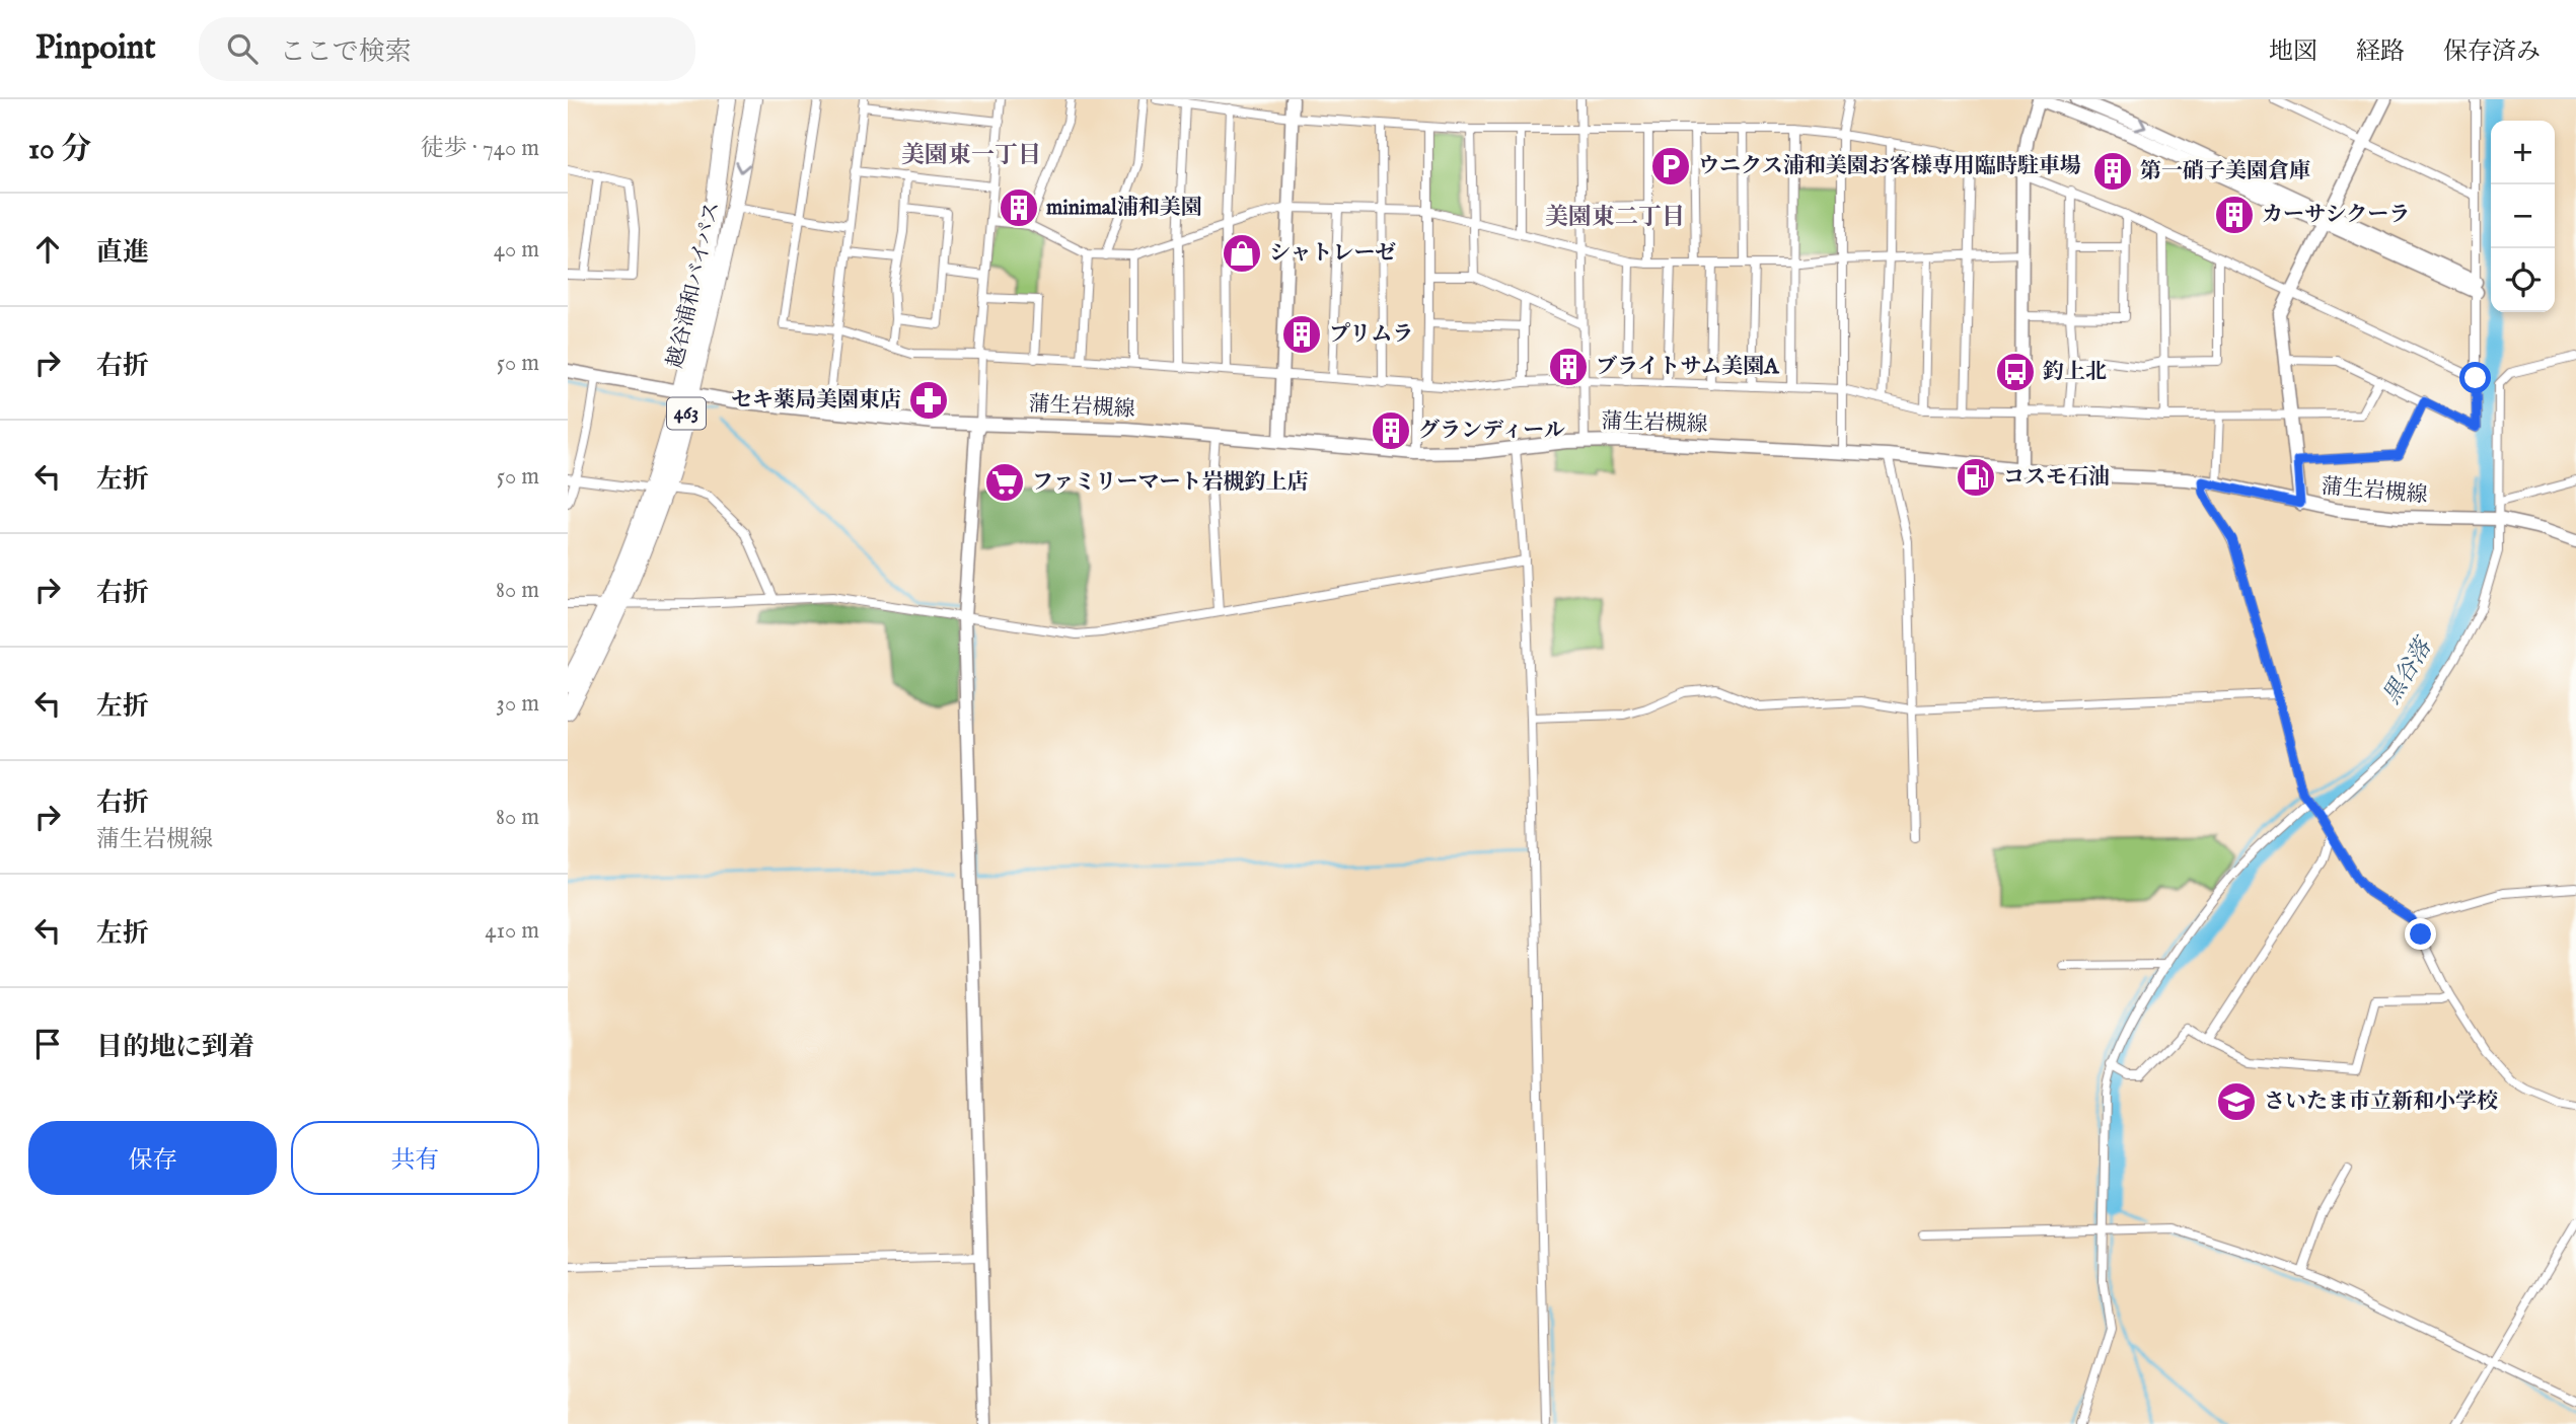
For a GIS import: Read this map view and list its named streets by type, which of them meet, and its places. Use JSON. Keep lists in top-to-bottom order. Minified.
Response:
{"streets":{"highway":["越谷浦和バイパス","463"],"street":["蒲生岩槻線"]},"crossings":[["越谷浦和バイパス","蒲生岩槻線"]],"districts":["美園東一丁目","美園東二丁目"],"water":["黒谷落"],"places":{"parking":["ウニクス浦和美園お客様専用臨時駐車場"],"building":["第一硝子美園倉庫","minimal浦和美園","カーサシクーラ","プリムラ","ブライトサム美園A","グランディール"],"shop":["シャトレーゼ"],"bus stop":["釣上北"],"pharmacy":["セキ薬局美園東店"],"fuel station":["コスモ石油"],"supermarket":["ファミリーマート岩槻釣上店"],"school or university":["さいたま市立新和小学校"]},"page":{"header":"Pinpoint","search":"ここで検索","nav":["地図","経路","保存済み"],"heading":["10 分","徒歩 · 740 m"],"map_buttons":["+","−"],"list":[["直進","40 m"],["右折","50 m"],["左折","50 m"],["右折","80 m"],["左折","30 m"],["右折","蒲生岩槻線","80 m"],["左折","410 m"],"目的地に到着"],"buttons":["保存","共有"]}}
